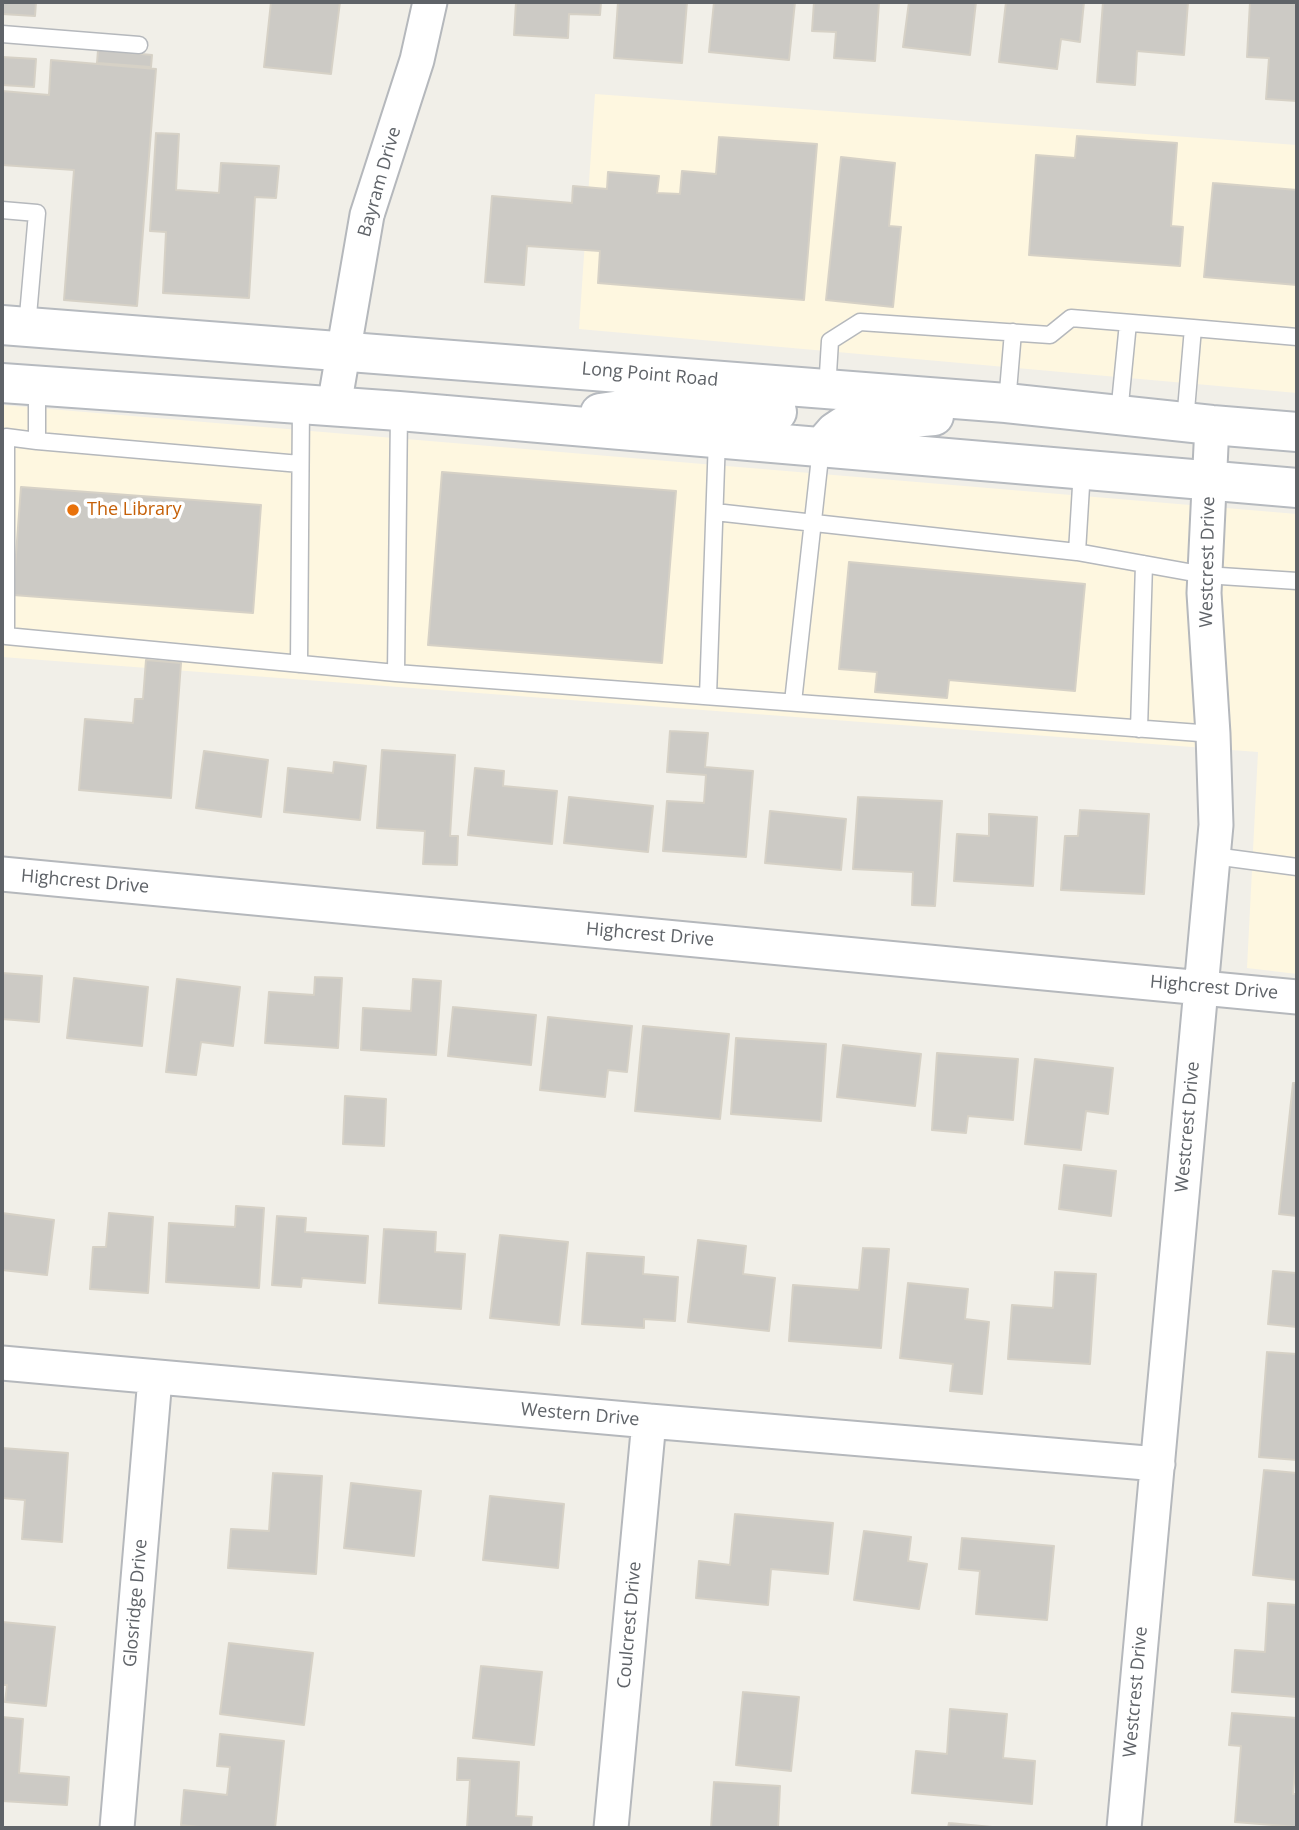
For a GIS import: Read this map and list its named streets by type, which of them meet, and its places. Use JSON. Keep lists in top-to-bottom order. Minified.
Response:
{"streets":{"main road":["Long Point Road"],"street":["Bayram Drive","Westcrest Drive","Highcrest Drive","Western Drive","Glosridge Drive","Coulcrest Drive"]},"crossings":[["Bayram Drive","Long Point Road"],["Long Point Road","Westcrest Drive"],["Westcrest Drive","Highcrest Drive"],["Westcrest Drive","Western Drive"],["Western Drive","Glosridge Drive"],["Western Drive","Coulcrest Drive"]],"places":["The Library"]}
